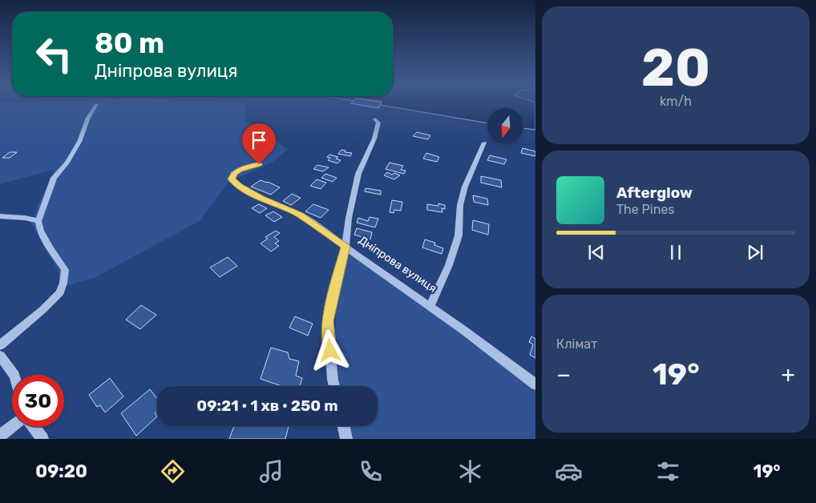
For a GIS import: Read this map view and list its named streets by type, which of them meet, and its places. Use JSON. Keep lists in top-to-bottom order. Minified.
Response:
{"streets":{"street":["Дніпрова вулиця"]},"north":"bottom","page":{"tile":[["20","km/h"],"Клімат"],"turn":["80 m","Дніпрова вулиця"],"song":["Afterglow","The Pines"],"heat":["−","19°","+"],"limit":"30","trip":"09:21 · 1 хв · 250 m","tabs":["09:20","19°"]}}
